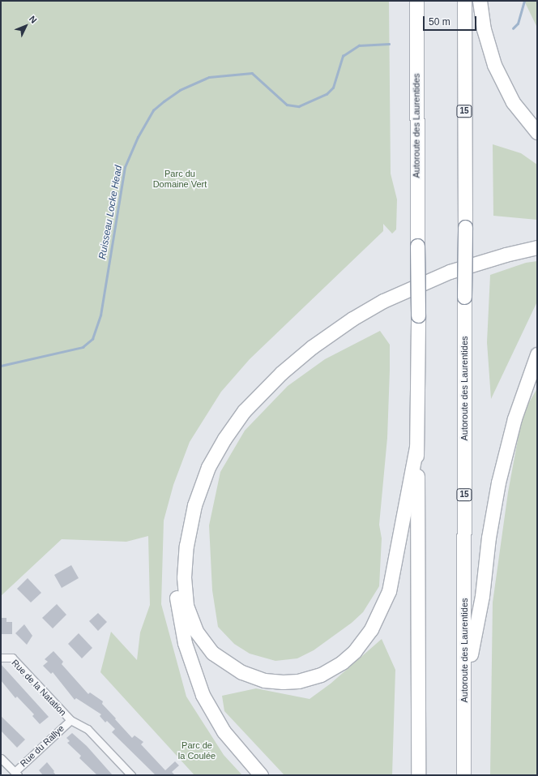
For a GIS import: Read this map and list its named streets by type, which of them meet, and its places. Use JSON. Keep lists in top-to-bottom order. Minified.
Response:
{"streets":{"highway":["15","Autoroute des Laurentides"],"street":["Rue de la Natation","Rue du Rallye"]},"crossings":[["Rue de la Natation","Rue du Rallye"]],"water":["Ruisseau Locke Head"],"parks":["Parc du Domaine Vert","Parc de la Coulée"],"scale_bar":"50 m","north":"top right"}
